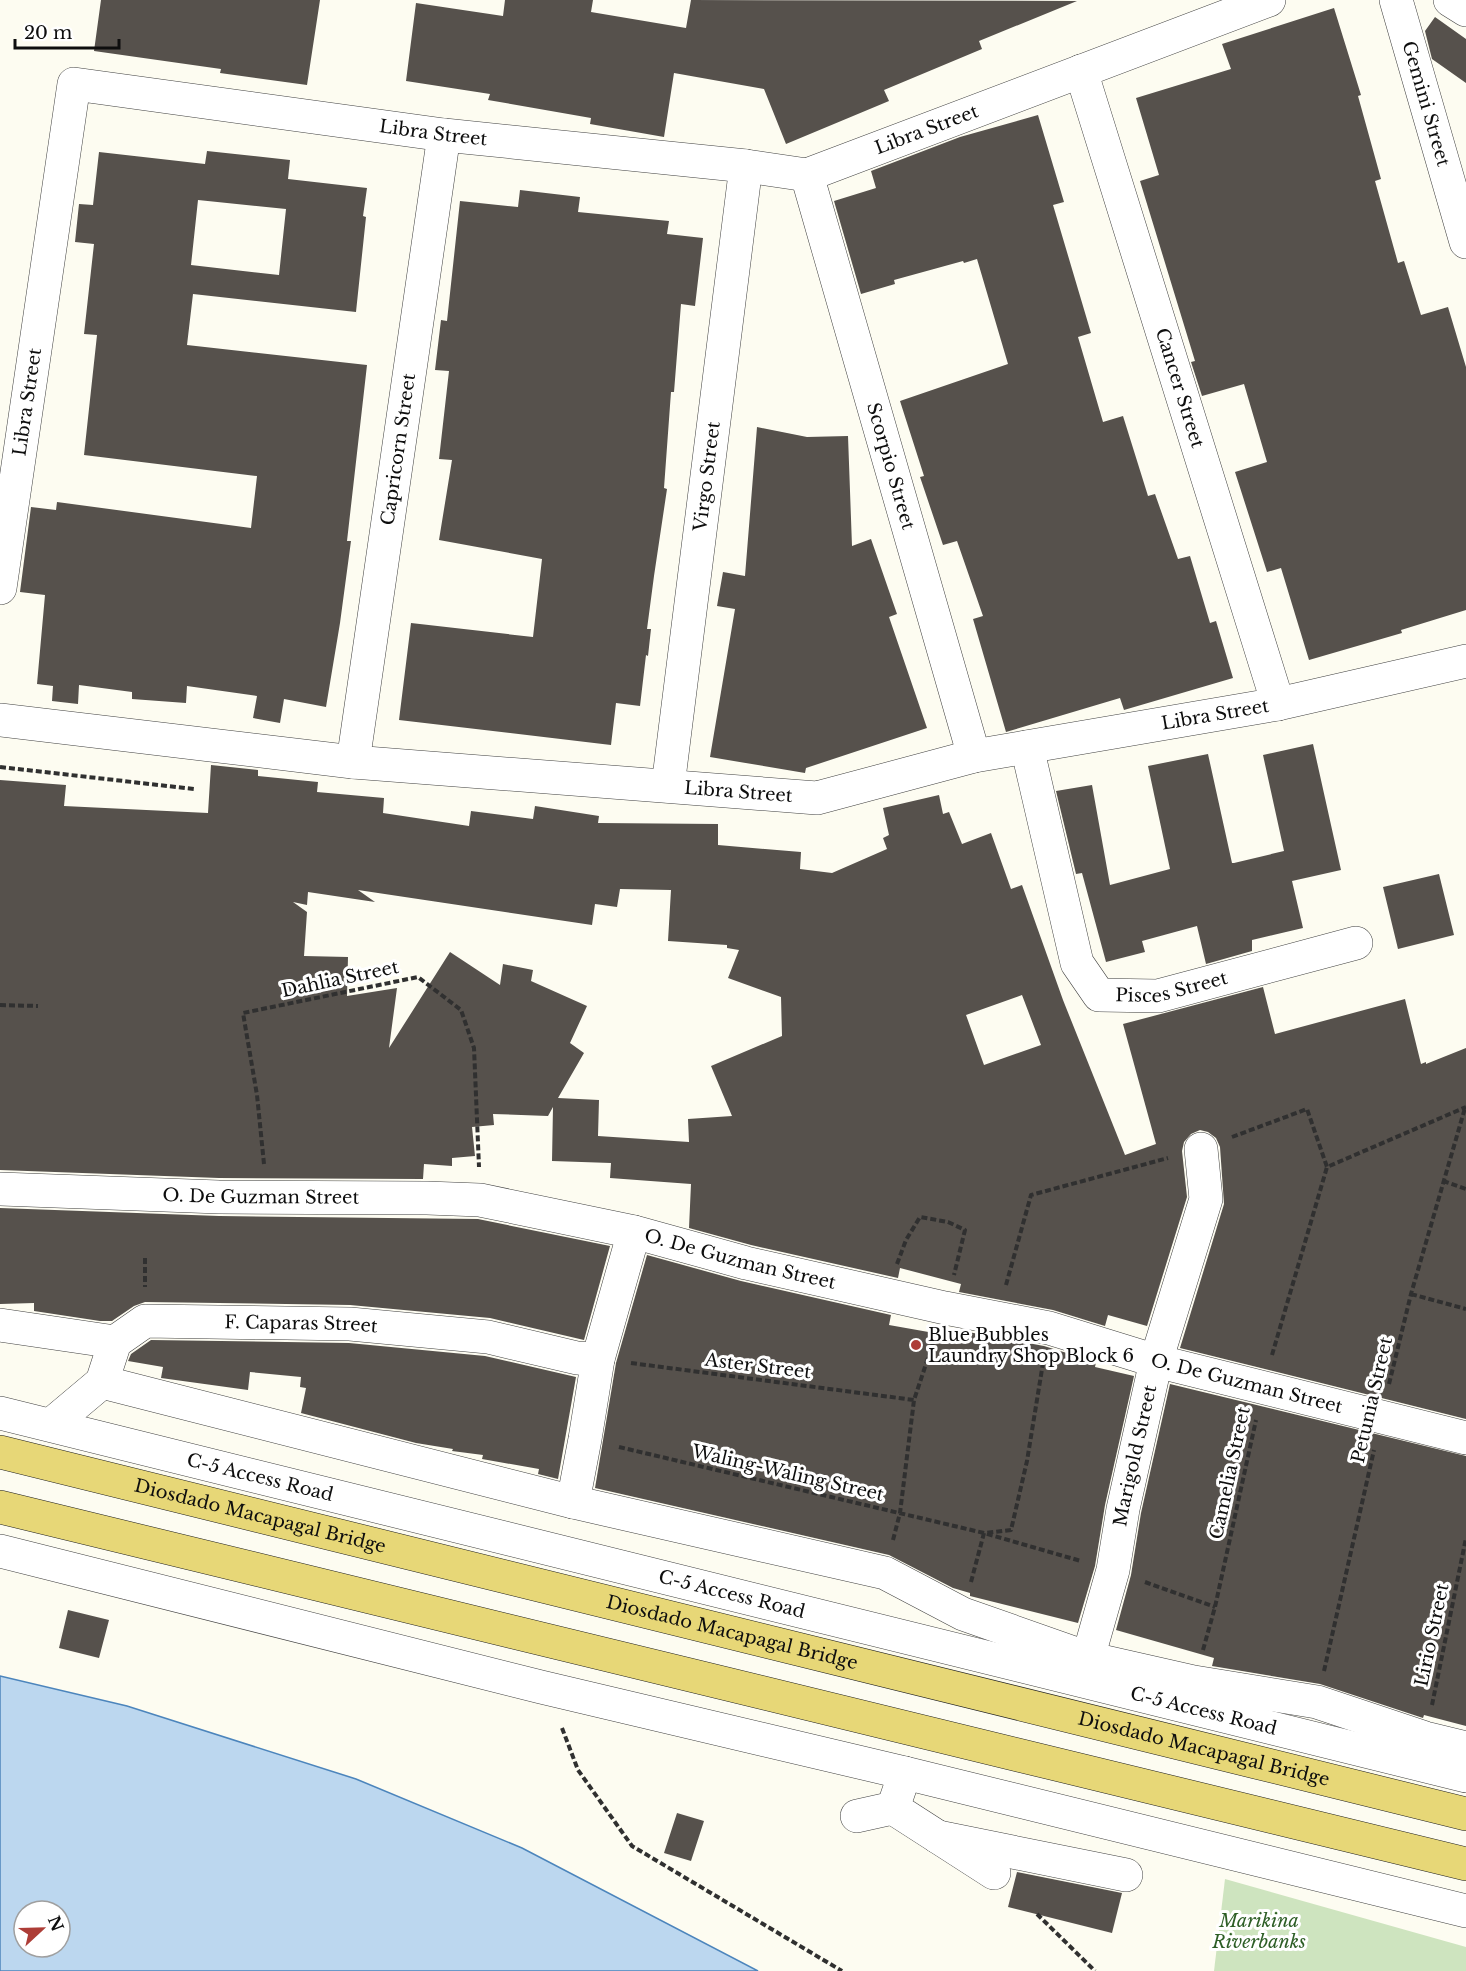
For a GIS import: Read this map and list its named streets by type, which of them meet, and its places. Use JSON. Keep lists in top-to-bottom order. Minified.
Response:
{"streets":{"main road":["Diosdado Macapagal Bridge"],"street":["Gemini Street","Libra Street","Cancer Street","Capricorn Street","Scorpio Street","Virgo Street","Pisces Street","O. De Guzman Street","F. Caparas Street","Marigold Street","C-5 Access Road"],"path":["Dahlia Street","Aster Street","Petunia Street","Waling-Waling Street","Camelia Street","Lirio Street"]},"crossings":[["Libra Street","Cancer Street"],["Libra Street","Capricorn Street"],["Libra Street","Scorpio Street"],["Libra Street","Virgo Street"],["Libra Street","Pisces Street"],["Dahlia Street","O. De Guzman Street"],["O. De Guzman Street","Petunia Street"],["O. De Guzman Street","Marigold Street"],["O. De Guzman Street","Camelia Street"],["F. Caparas Street","Aster Street"]],"parks":["Marikina Riverbanks"],"places":["Blue Bubbles Laundry Shop Block 6"],"scale_bar":"20 m","north":"right"}
